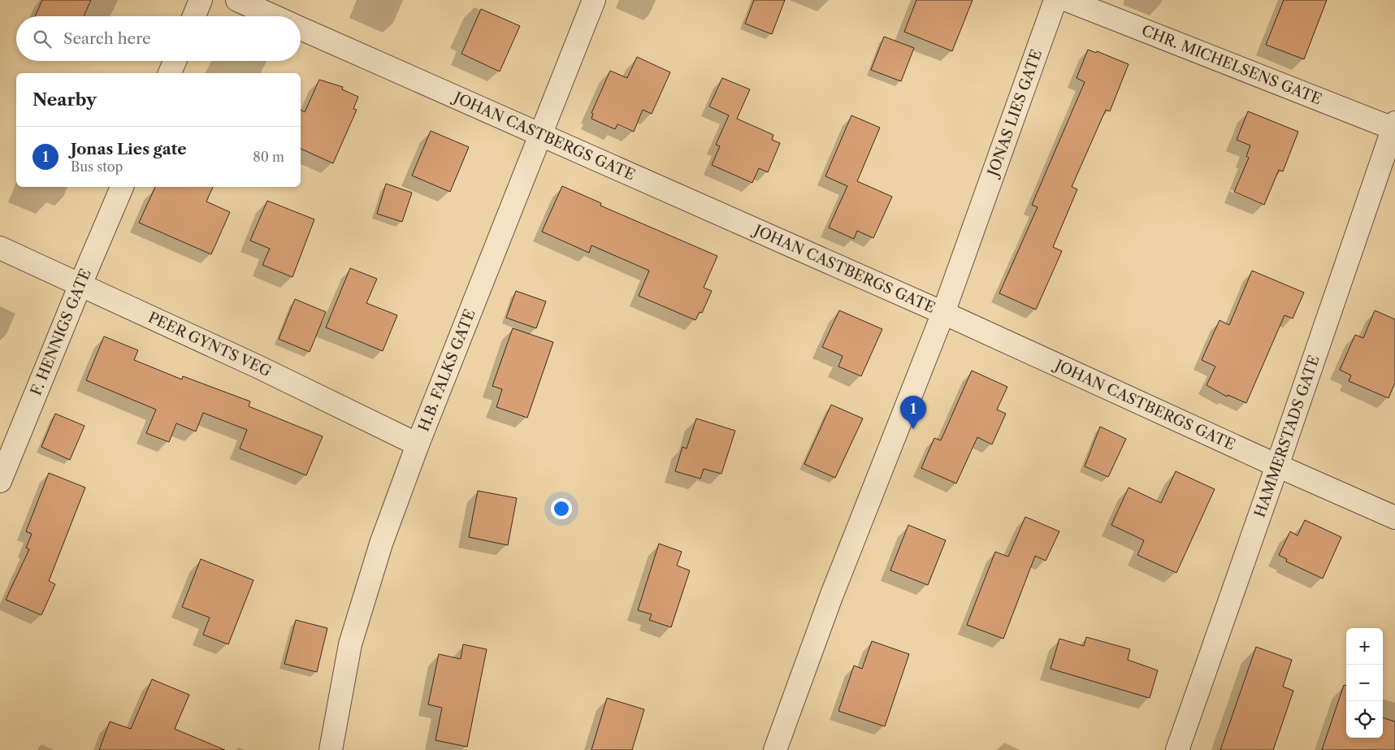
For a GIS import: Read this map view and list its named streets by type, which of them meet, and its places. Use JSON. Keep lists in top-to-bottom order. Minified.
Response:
{"streets":{"street":["CHR. MICHELSENS GATE","JONAS LIES GATE","JOHAN CASTBERGS GATE","F. HENNIGS GATE","PEER GYNTS VEG","H.B. FALKS GATE","HAMMERSTADS GATE"]},"crossings":[["CHR. MICHELSENS GATE","HAMMERSTADS GATE"],["JONAS LIES GATE","JOHAN CASTBERGS GATE"],["JOHAN CASTBERGS GATE","H.B. FALKS GATE"],["JOHAN CASTBERGS GATE","HAMMERSTADS GATE"],["F. HENNIGS GATE","PEER GYNTS VEG"],["PEER GYNTS VEG","H.B. FALKS GATE"]],"page":{"search":"Search here","heading":"Nearby","list":[{"mark":"1","name":"Jonas Lies gate","note":"Bus stop","value":"80 m"}],"pins":"1","map_buttons":["+","−"]}}
